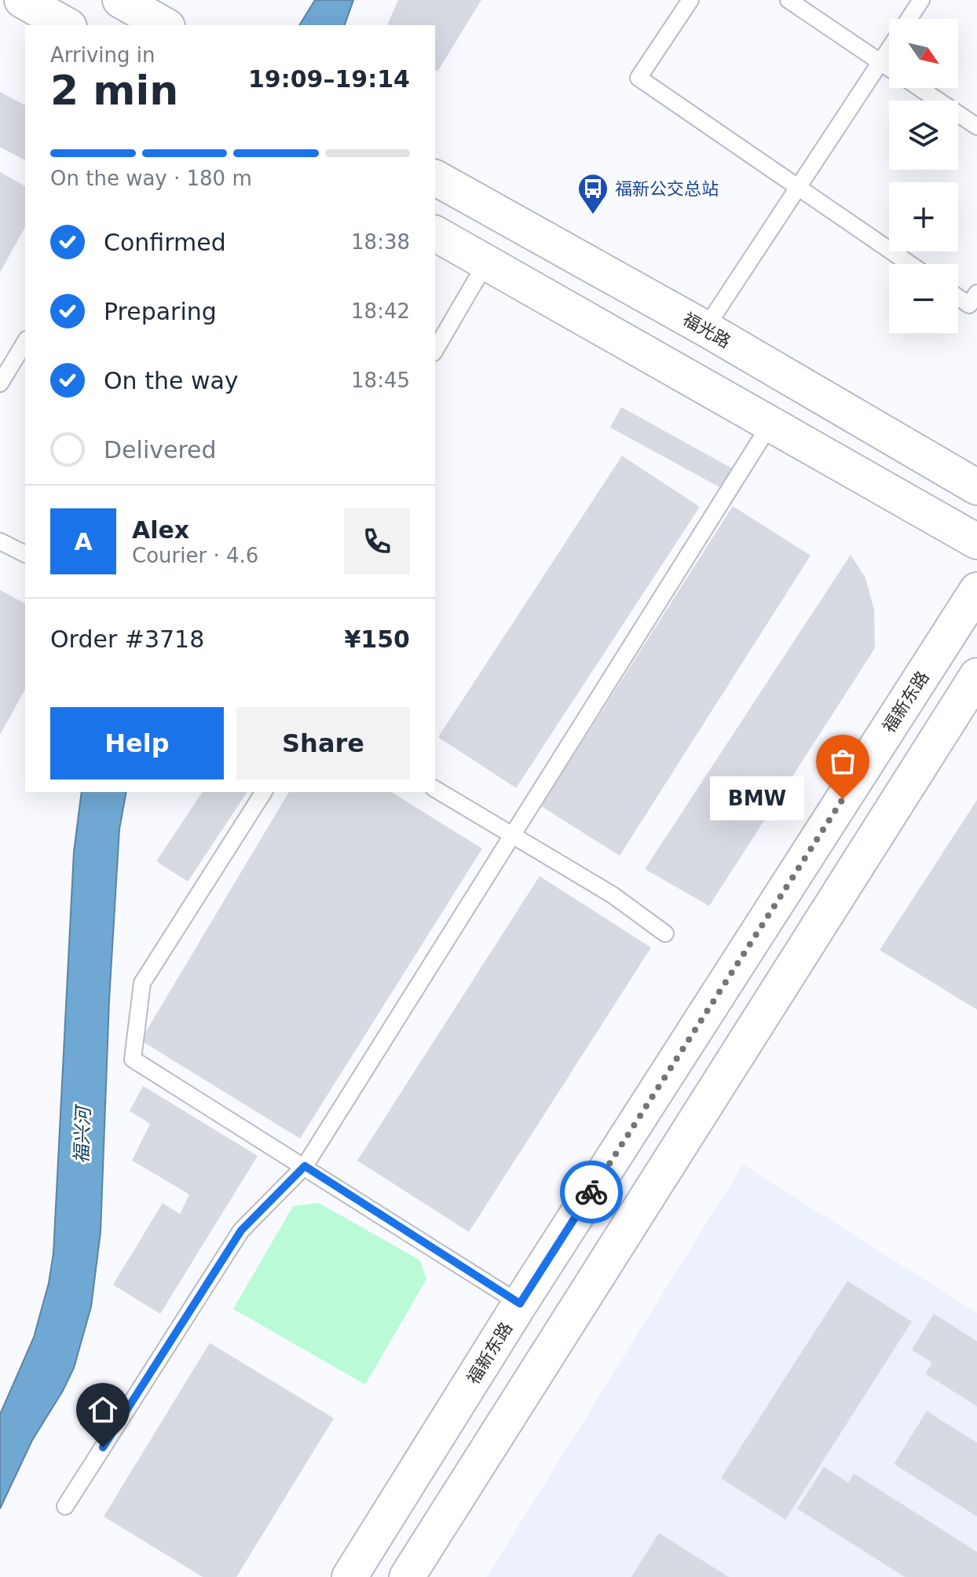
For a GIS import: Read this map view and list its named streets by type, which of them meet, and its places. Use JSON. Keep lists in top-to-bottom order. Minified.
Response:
{"streets":{"main road":["福光路","福新东路"]},"water":["福兴河"],"places":{"bus stop":["福新公交总站"],"other":["BMW"]},"north":"bottom right","page":{"map_buttons":["+","−"],"heading":["2 min","Arriving in","19:09–19:14"],"panel":["Alex","Courier · 4.6","Order #3718","¥150"],"bar":"On the way · 180 m","list":[["Confirmed","18:38"],["Preparing","18:42"],["On the way","18:45"],"Delivered"],"round":"A","buttons":["Help","Share"],"bubble":"BMW"}}
